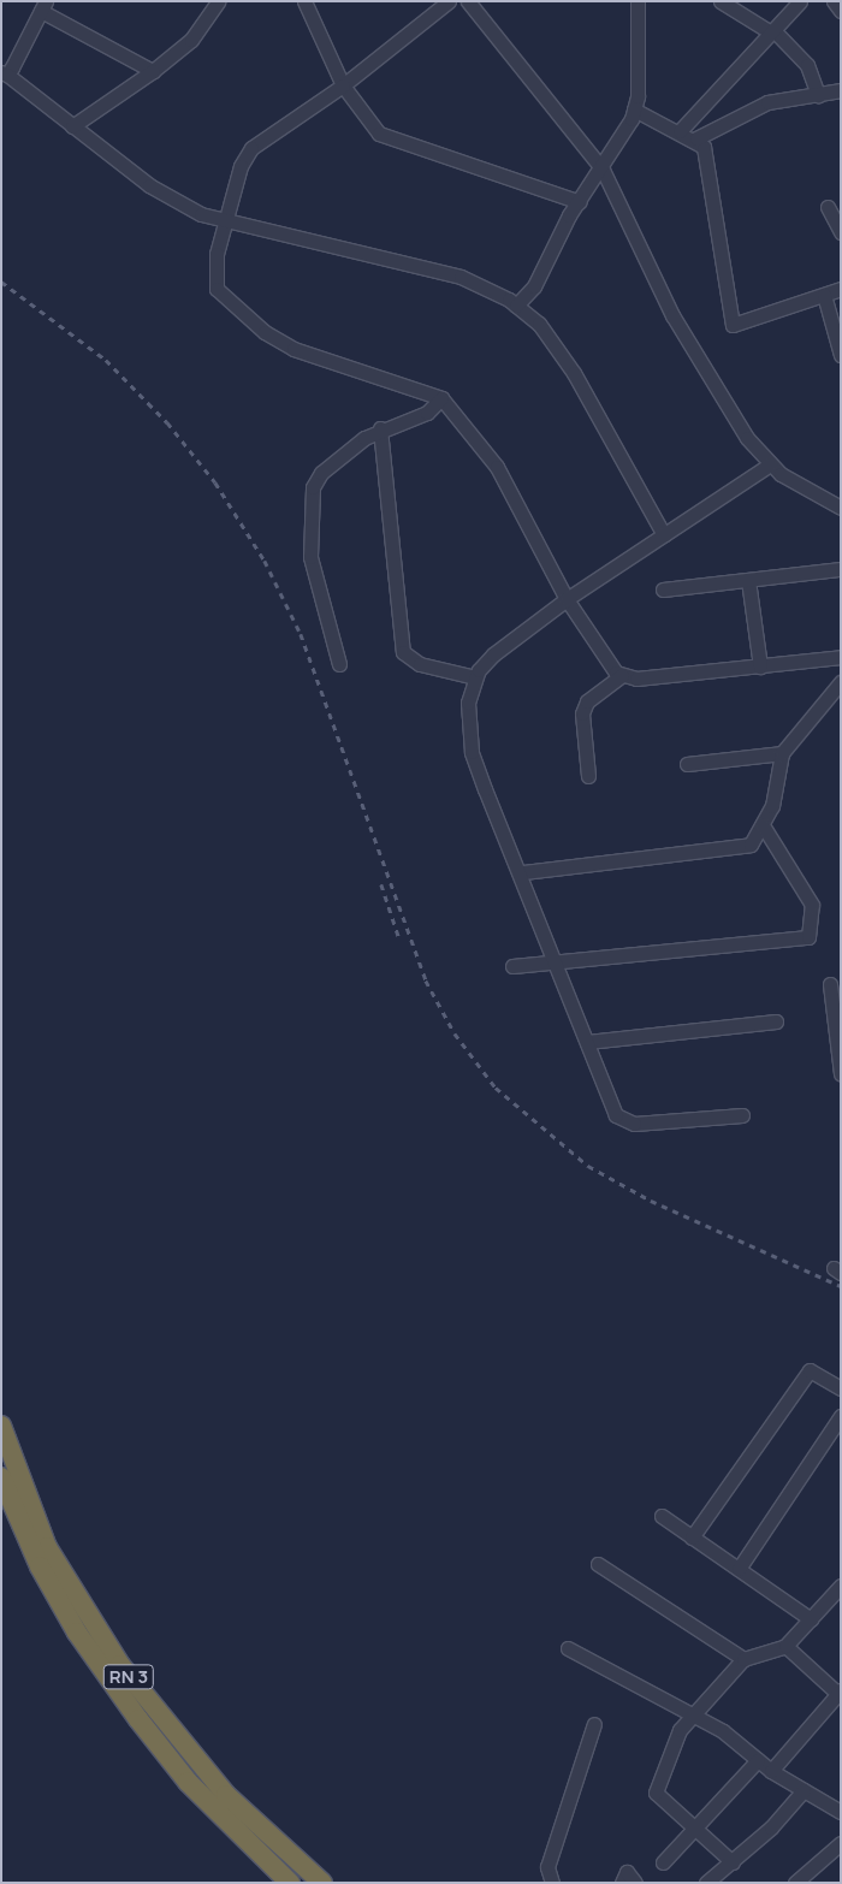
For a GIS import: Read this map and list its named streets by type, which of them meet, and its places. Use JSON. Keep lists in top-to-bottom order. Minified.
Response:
{"streets":{"highway":["RN 3"]}}
